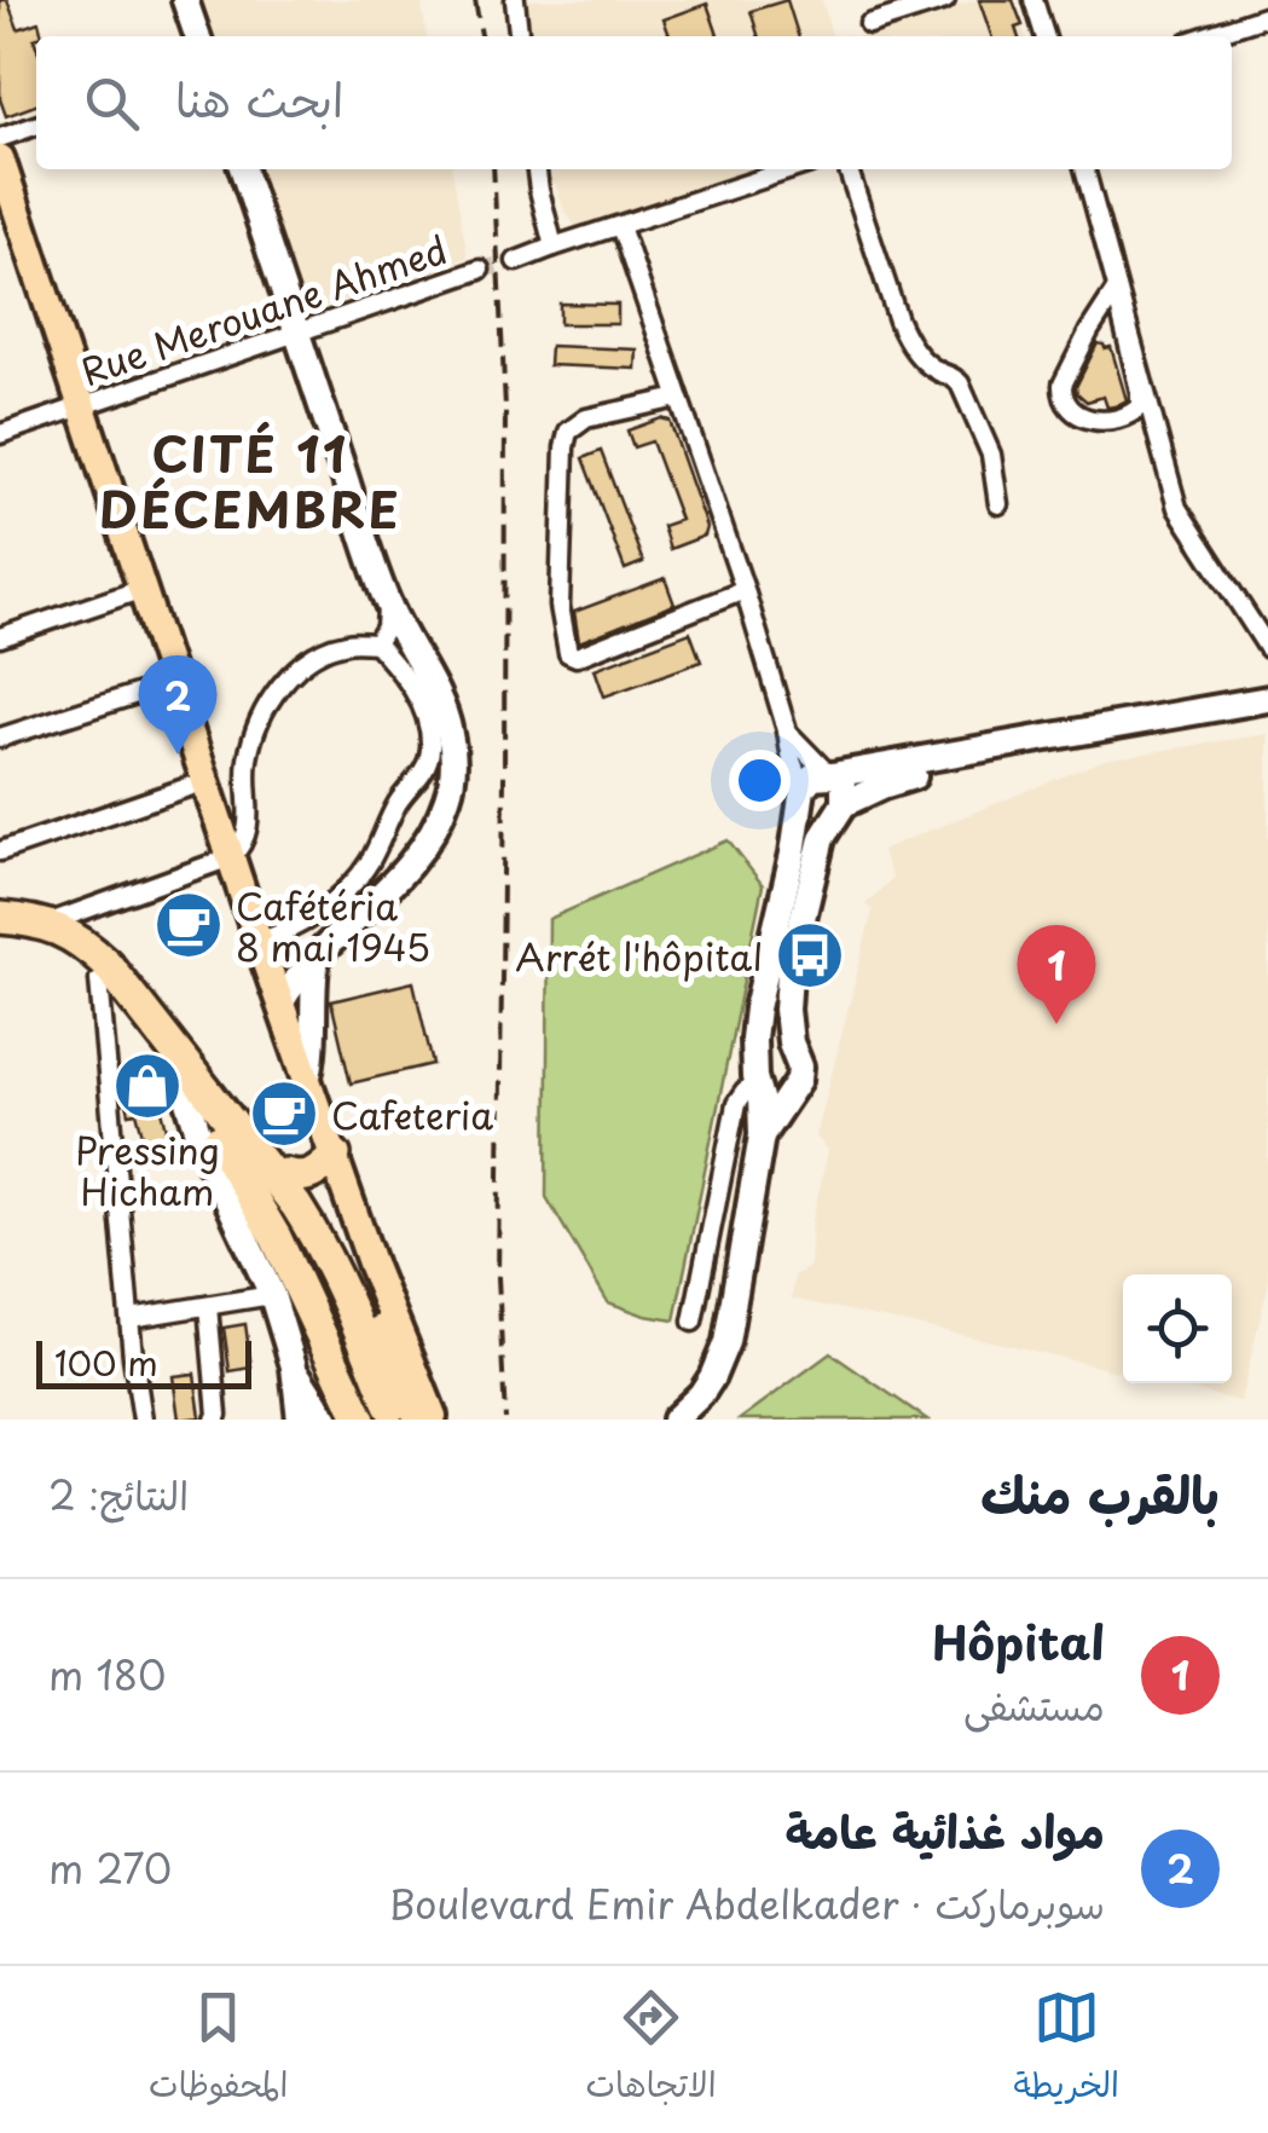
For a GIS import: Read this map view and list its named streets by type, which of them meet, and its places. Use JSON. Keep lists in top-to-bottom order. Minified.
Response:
{"streets":{"street":["Rue Merouane Ahmed"]},"districts":["CITÉ 11 DÉCEMBRE"],"places":{"cafe":["Cafétéria 8 mai 1945","Cafeteria"],"bus stop":["Arrét l'hôpital"],"shop":["Pressing Hicham"]},"scale_bar":"100 m","page":{"search":"ابحث هنا","pins":["2","1"],"scale":"100 m","heading":["بالقرب منك","النتائج: 2"],"list":[{"mark":"1","name":"Hôpital","note":"مستشفى","value":"180 m"},{"mark":"2","name":"مواد غذائية عامة","note":"سوبرماركت · Boulevard Emir Abdelkader","value":"270 m"}],"nav":["الخريطة","الاتجاهات","المحفوظات"]}}
